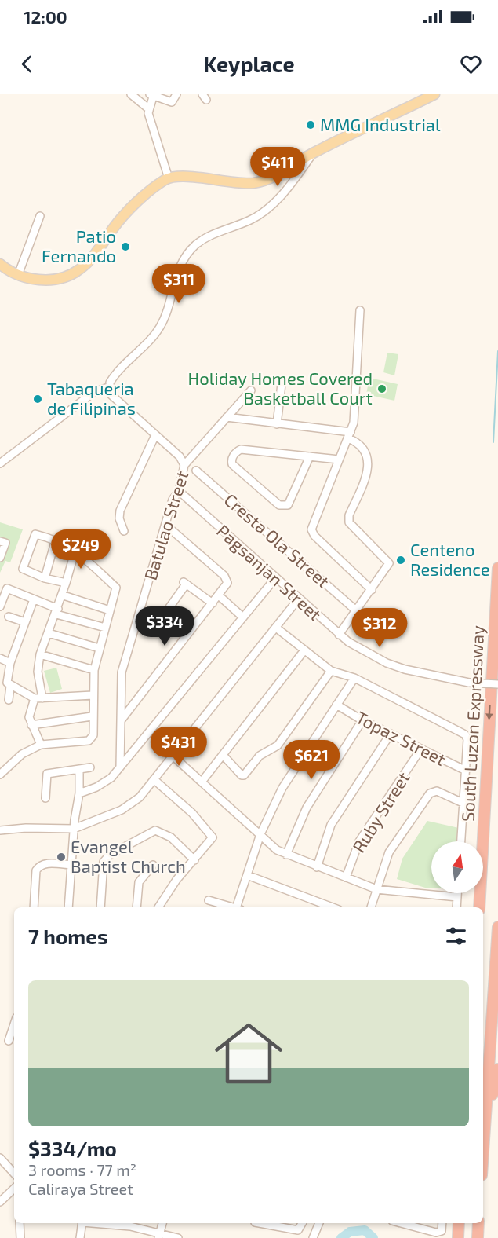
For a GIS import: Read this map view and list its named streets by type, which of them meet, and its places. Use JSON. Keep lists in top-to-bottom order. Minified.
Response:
{"streets":{"highway":["South Luzon Expressway"],"street":["Batulao Street","Cresta Ola Street","Pagsanjan Street","Topaz Street","Ruby Street"]},"crossings":[["Batulao Street","Pagsanjan Street"],["Topaz Street","Ruby Street"]],"one_way":["South Luzon Expressway"],"places":["MMG Industrial","Patio Fernando","Holiday Homes Covered Basketball Court","Tabaqueria de Filipinas","Centeno Residence","Evangel Baptist Church"],"north":"top","page":{"status":"12:00","header":"Keyplace","price":["$411","$311","$249","$334","$312","$431","$621"],"heading":"7 homes","list":[{"name":"$334/mo","note":"3 rooms · 77 m² · Caliraya Street"}]}}
